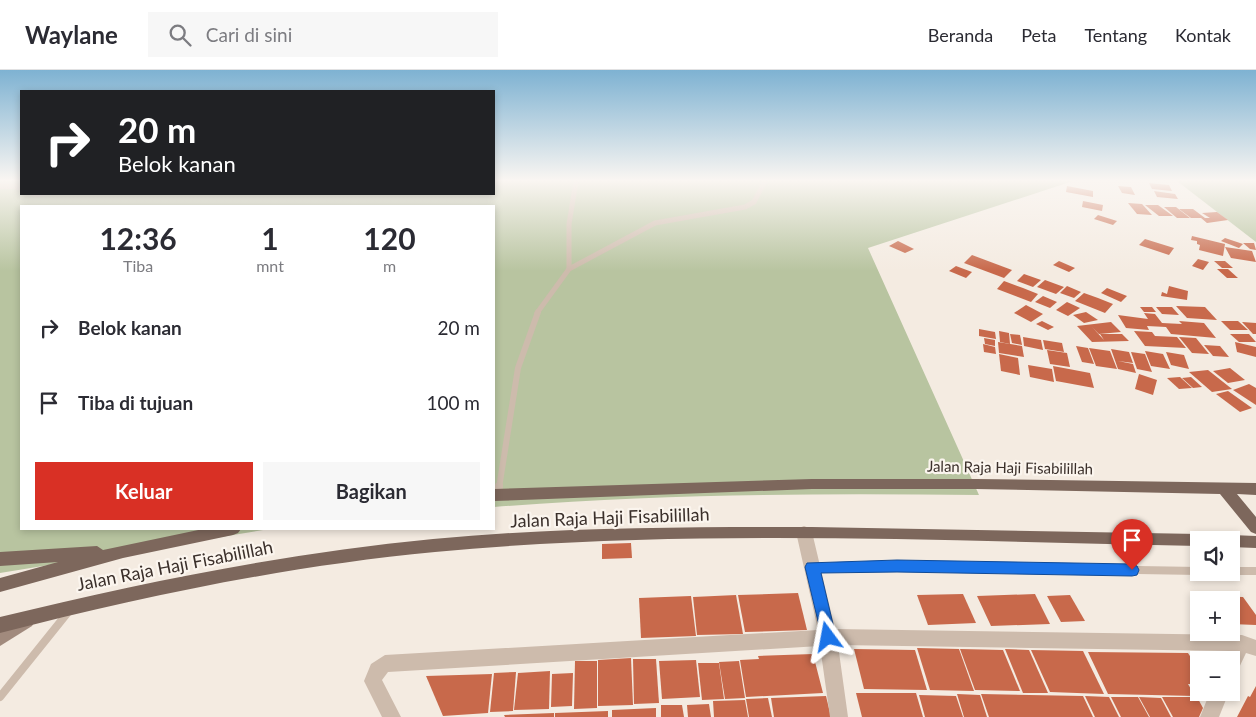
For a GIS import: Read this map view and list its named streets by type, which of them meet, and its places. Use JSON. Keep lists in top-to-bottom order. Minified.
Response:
{"streets":{"main road":["Jalan Raja Haji Fisabilillah"]},"page":{"header":"Waylane","search":"Cari di sini","nav":["Beranda","Peta","Tentang","Kontak"],"turn":["20 m","Belok kanan"],"eta":["12:36","Tiba","1","mnt","120","m"],"list":[{"name":"Belok kanan","value":"20 m"},{"name":"Tiba di tujuan","value":"100 m"}],"buttons":["Keluar","Bagikan"],"map_buttons":["+","−"]}}
